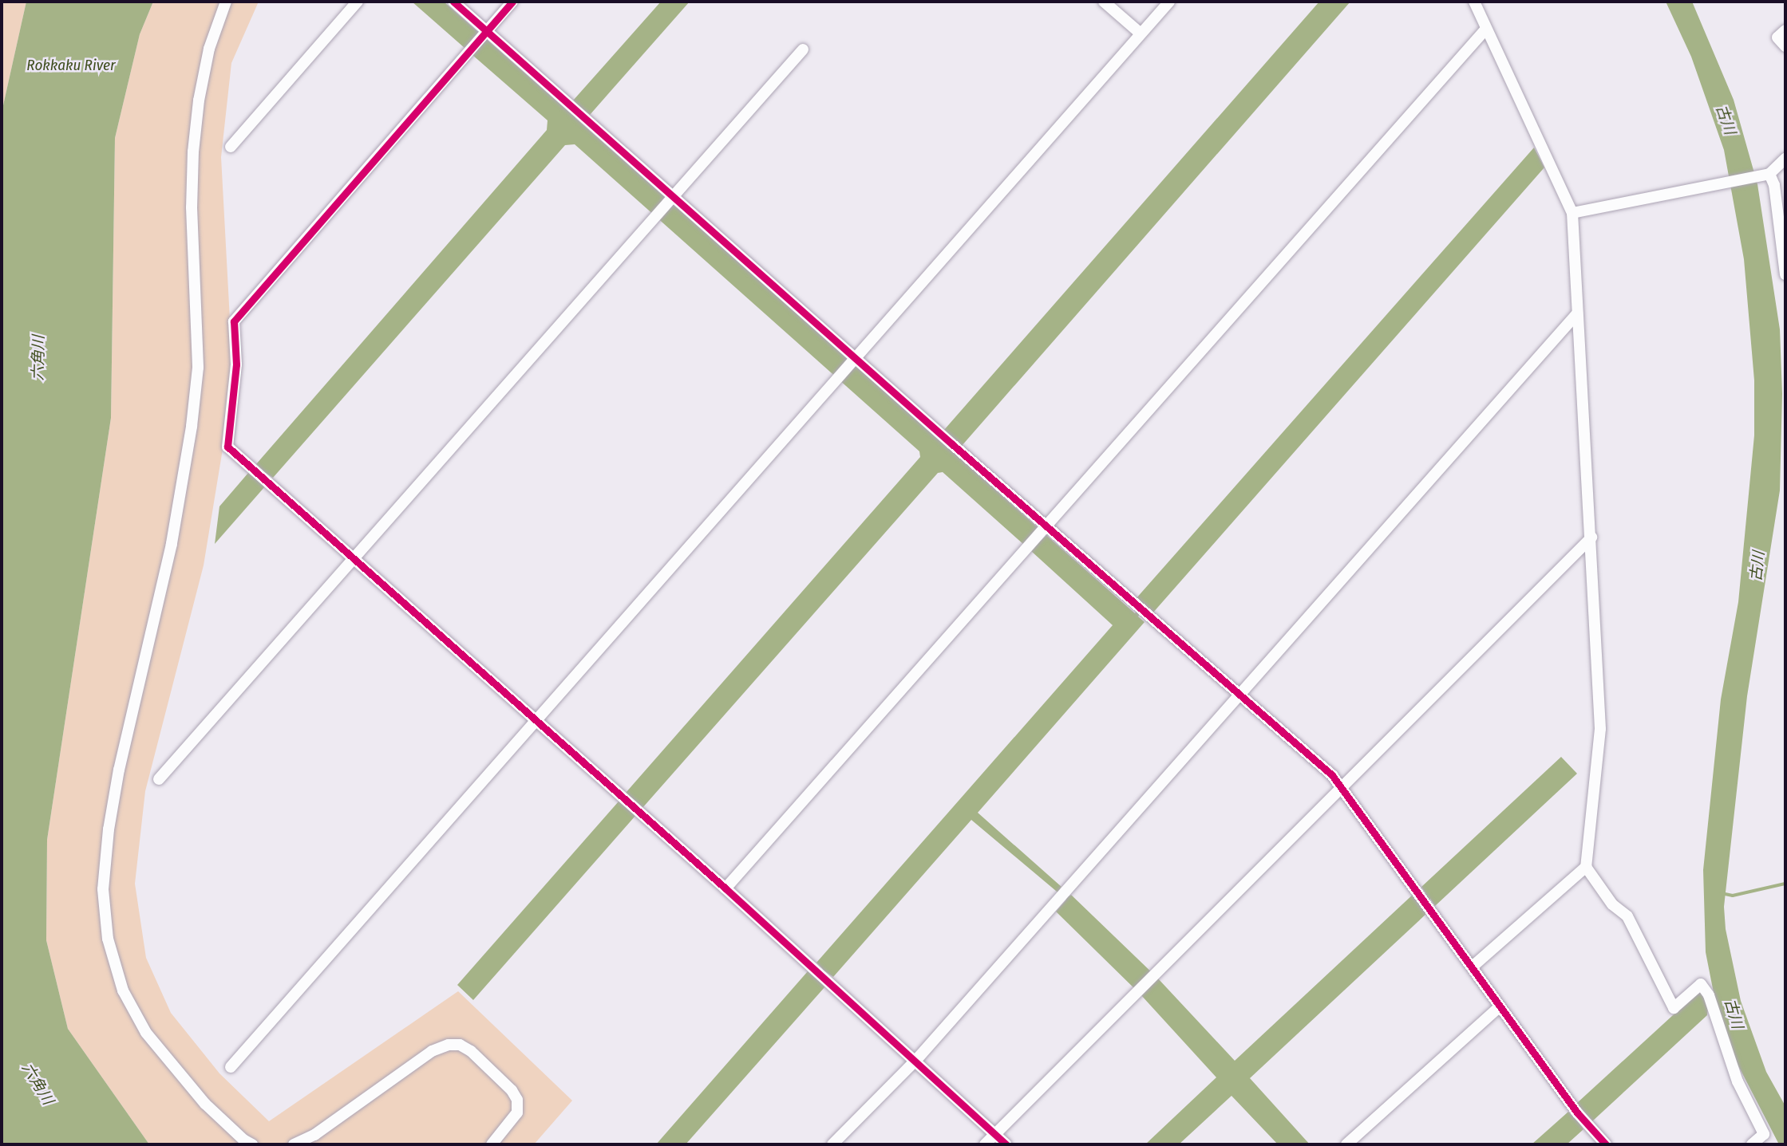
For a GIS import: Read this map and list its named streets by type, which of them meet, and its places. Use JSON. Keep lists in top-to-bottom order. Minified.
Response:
{"water":["Rokkaku River","古川","六角川"]}
